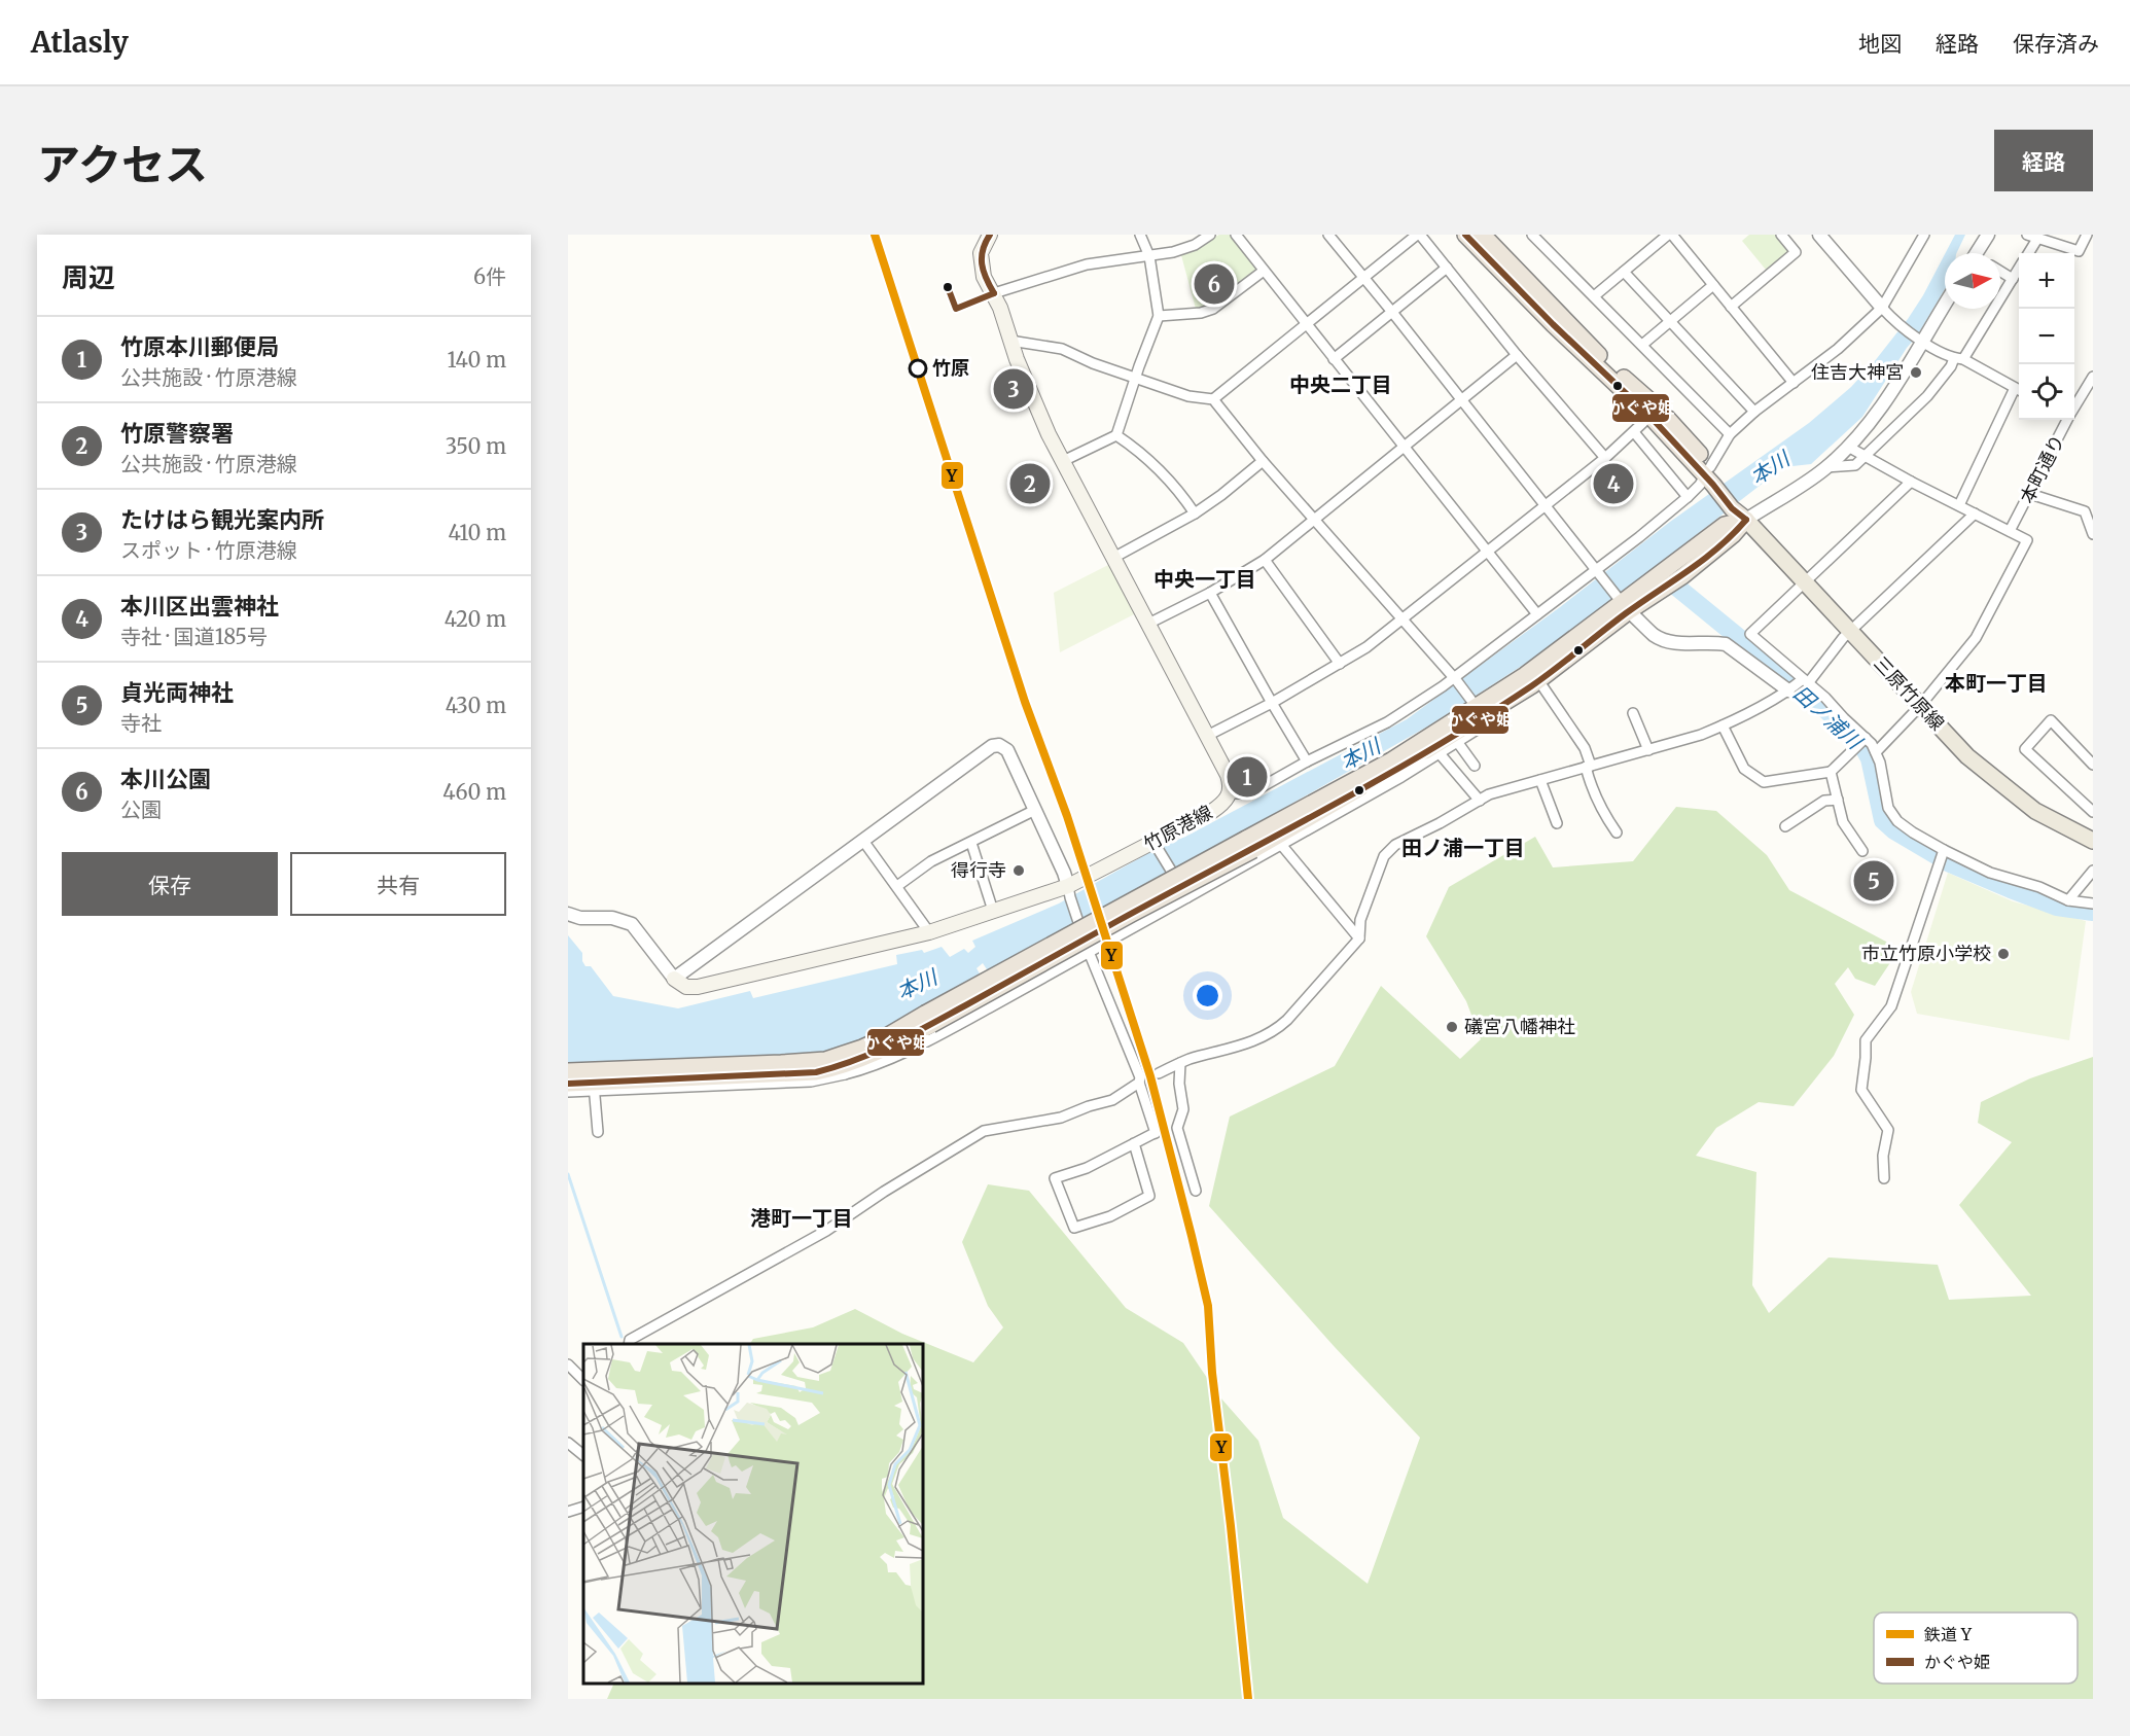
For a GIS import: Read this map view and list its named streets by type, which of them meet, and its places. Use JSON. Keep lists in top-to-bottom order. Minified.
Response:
{"streets":{"main road":["三原竹原線","竹原港線"],"street":["本町通り"]},"districts":["中央二丁目","中央一丁目","本町一丁目","田ノ浦一丁目","港町一丁目"],"water":["本川","田ノ浦川"],"places":["竹原","住吉大神宮","得行寺","市立竹原小学校","礒宮八幡神社"],"lines":["rail line Y","transit line かぐや姫"],"legend":["鉄道 Y","かぐや姫"],"north":"right","page":{"header":"Atlasly","nav":["地図","経路","保存済み"],"title":"アクセス","buttons":["経路",["保存","共有"]],"heading":["周辺","6件"],"map_buttons":["+","−"],"pins":["6","3","2","4","1","5"],"list":[{"mark":"1","name":"竹原本川郵便局","note":"公共施設 · 竹原港線","value":"140 m"},{"mark":"2","name":"竹原警察署","note":"公共施設 · 竹原港線","value":"350 m"},{"mark":"3","name":"たけはら観光案内所","note":"スポット · 竹原港線","value":"410 m"},{"mark":"4","name":"本川区出雲神社","note":"寺社 · 国道185号","value":"420 m"},{"mark":"5","name":"貞光両神社","note":"寺社","value":"430 m"},{"mark":"6","name":"本川公園","note":"公園","value":"460 m"}]}}
